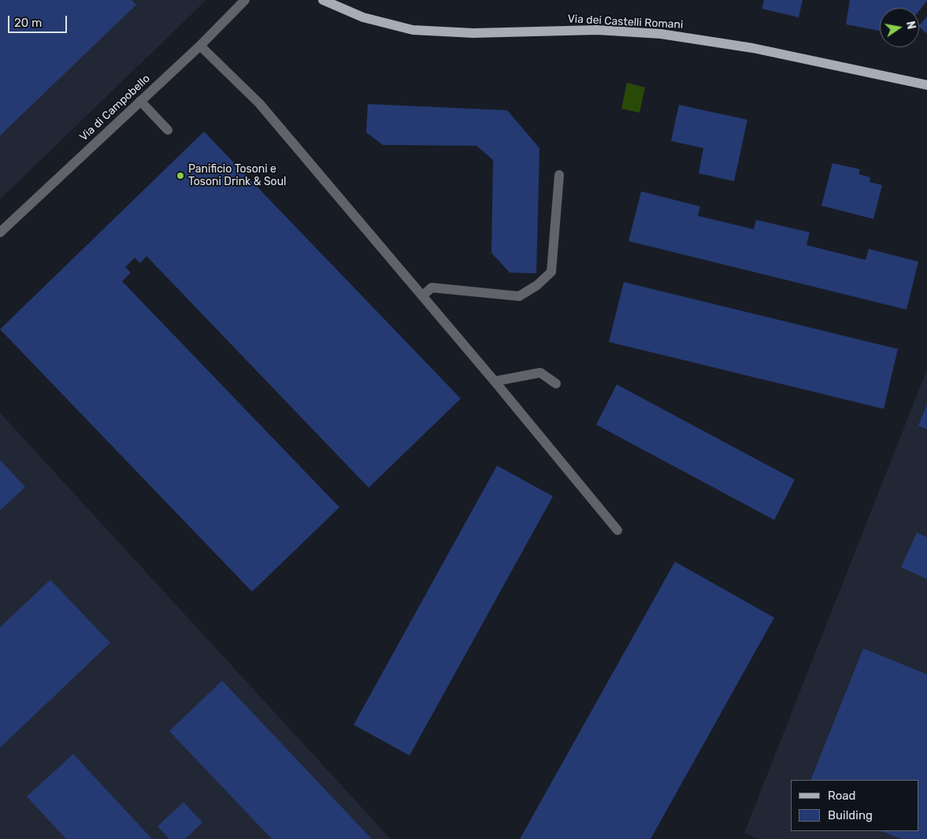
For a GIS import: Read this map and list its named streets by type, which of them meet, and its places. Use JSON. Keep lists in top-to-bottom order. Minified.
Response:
{"streets":{"main road":["Via dei Castelli Romani"],"street":["Via di Campobello"]},"places":["Panificio Tosoni e Tosoni Drink & Soul"],"legend":["Road","Building"],"scale_bar":"20 m","north":"right"}
